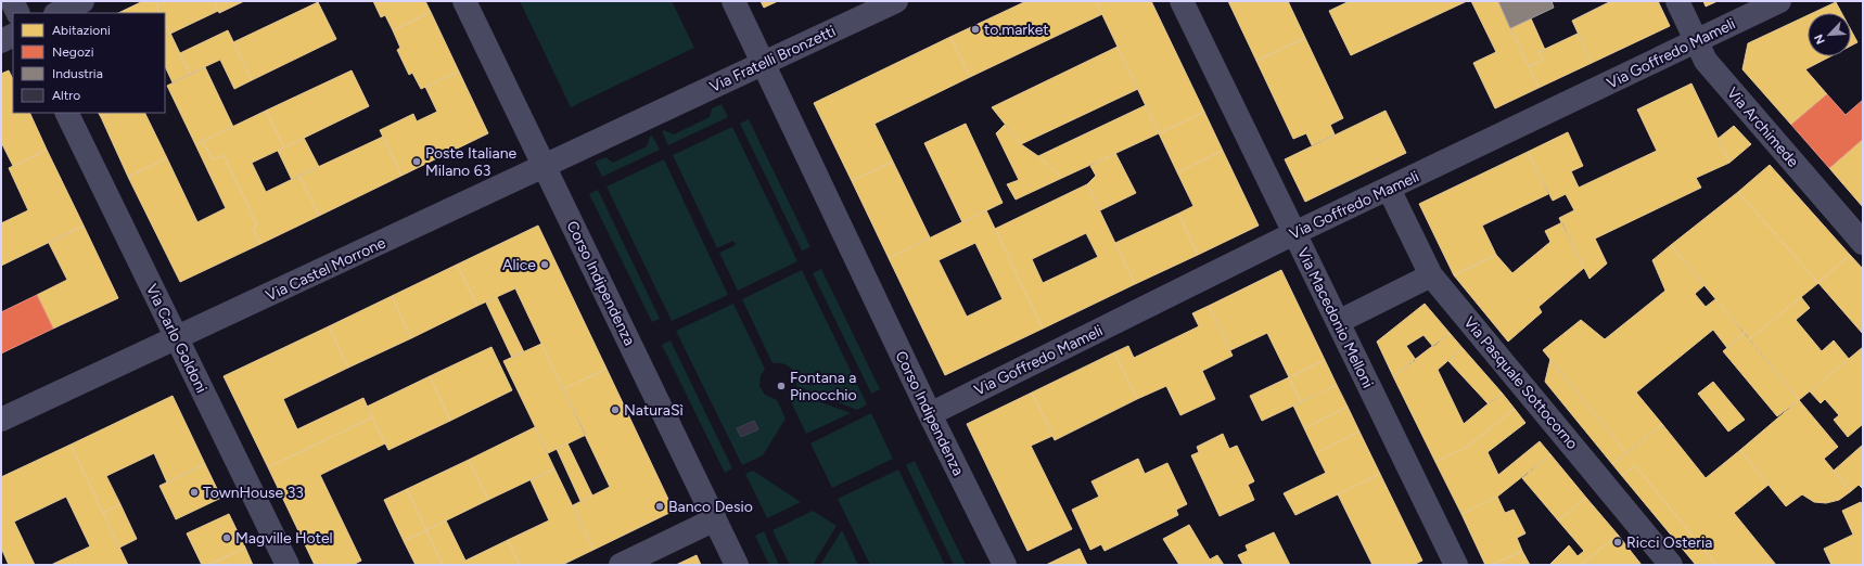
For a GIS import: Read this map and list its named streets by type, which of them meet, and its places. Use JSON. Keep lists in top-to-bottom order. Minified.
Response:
{"streets":{"street":["Via Goffredo Mameli","Via Fratelli Bronzetti","Via Archimede","Via Castel Morrone","Corso Indipendenza","Via Macedonio Melloni","Via Carlo Goldoni","Via Pasquale Sottocorno"]},"crossings":[["Via Goffredo Mameli","Via Archimede"],["Via Goffredo Mameli","Corso Indipendenza"],["Via Goffredo Mameli","Via Macedonio Melloni"],["Via Goffredo Mameli","Via Pasquale Sottocorno"],["Via Fratelli Bronzetti","Via Castel Morrone"],["Via Fratelli Bronzetti","Corso Indipendenza"],["Via Castel Morrone","Corso Indipendenza"],["Via Castel Morrone","Via Carlo Goldoni"]],"places":["to.market","Poste Italiane Milano 63","Alice","Fontana a Pinocchio","NaturaSì","TownHouse 33","Banco Desio","Magville Hotel","Ricci Osteria"],"legend":["Abitazioni","Negozi","Industria","Altro"],"north":"bottom left"}
